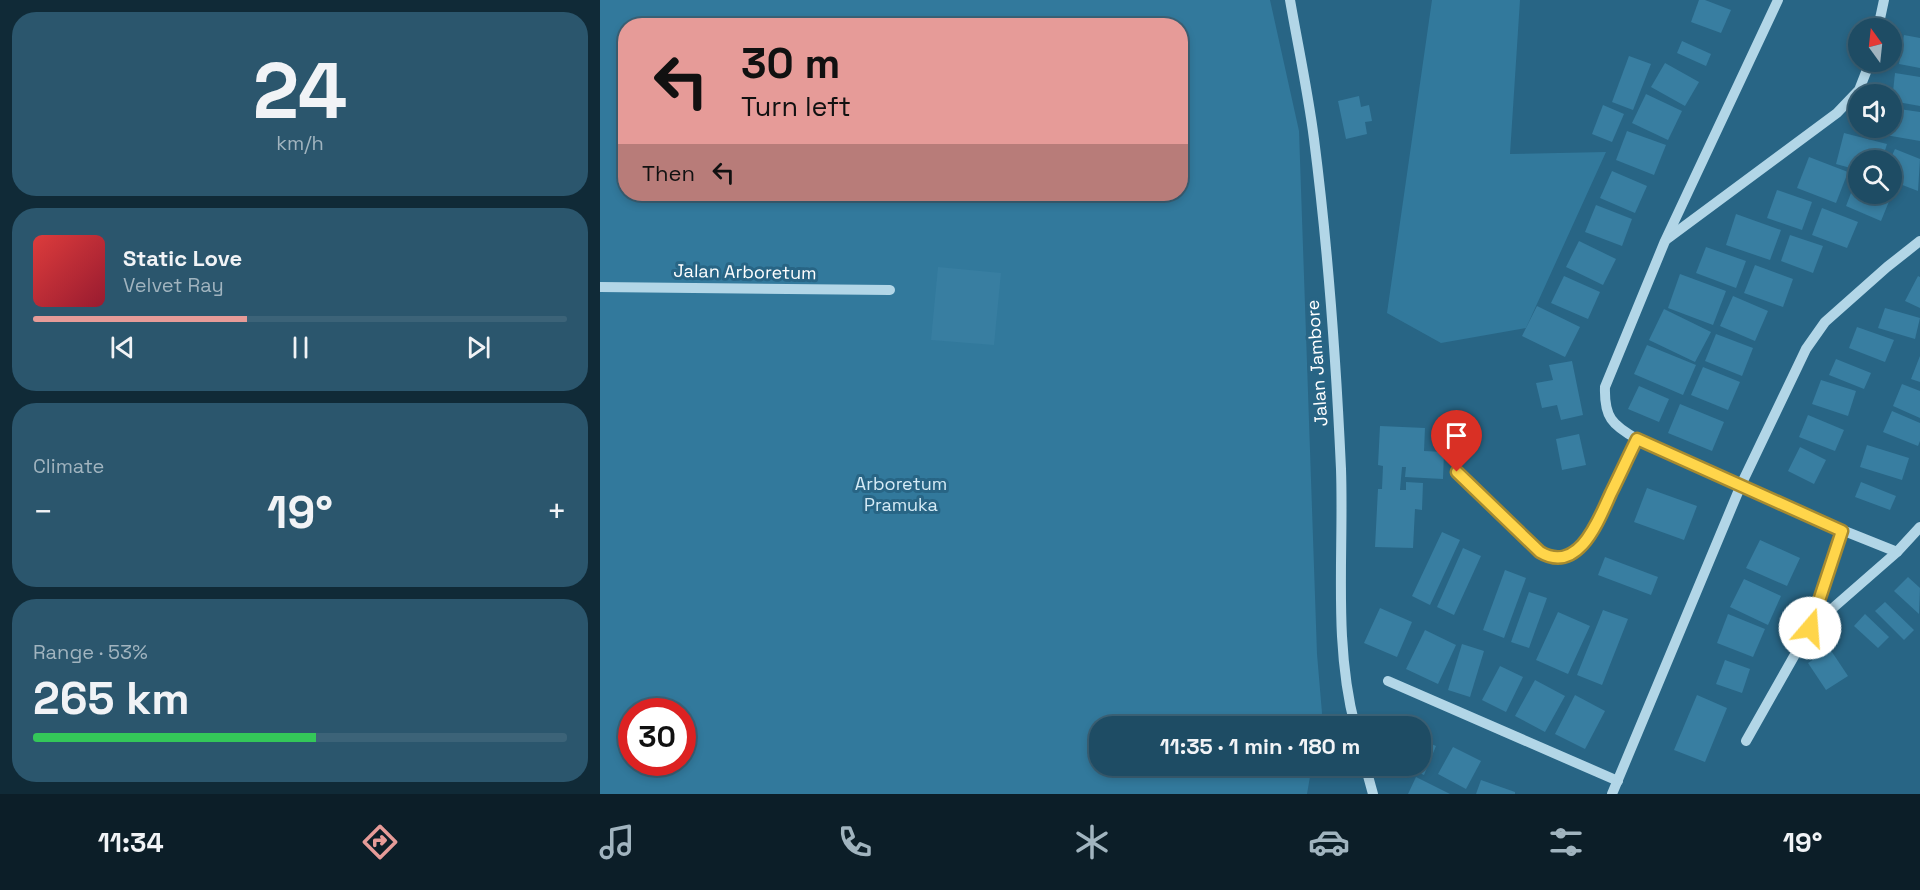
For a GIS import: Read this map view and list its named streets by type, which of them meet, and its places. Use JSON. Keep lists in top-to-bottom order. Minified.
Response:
{"streets":{"street":["Jalan Arboretum","Jalan Jambore"]},"parks":["Arboretum Pramuka"],"north":"top","page":{"tile":[["24","km/h"],"Climate",["Range · 53%","265 km"]],"turn":["30 m","Turn left"],"then":"Then","song":["Static Love","Velvet Ray"],"heat":["−","19°","+"],"limit":"30","trip":"11:35 · 1 min · 180 m","tabs":["11:34","19°"]}}
